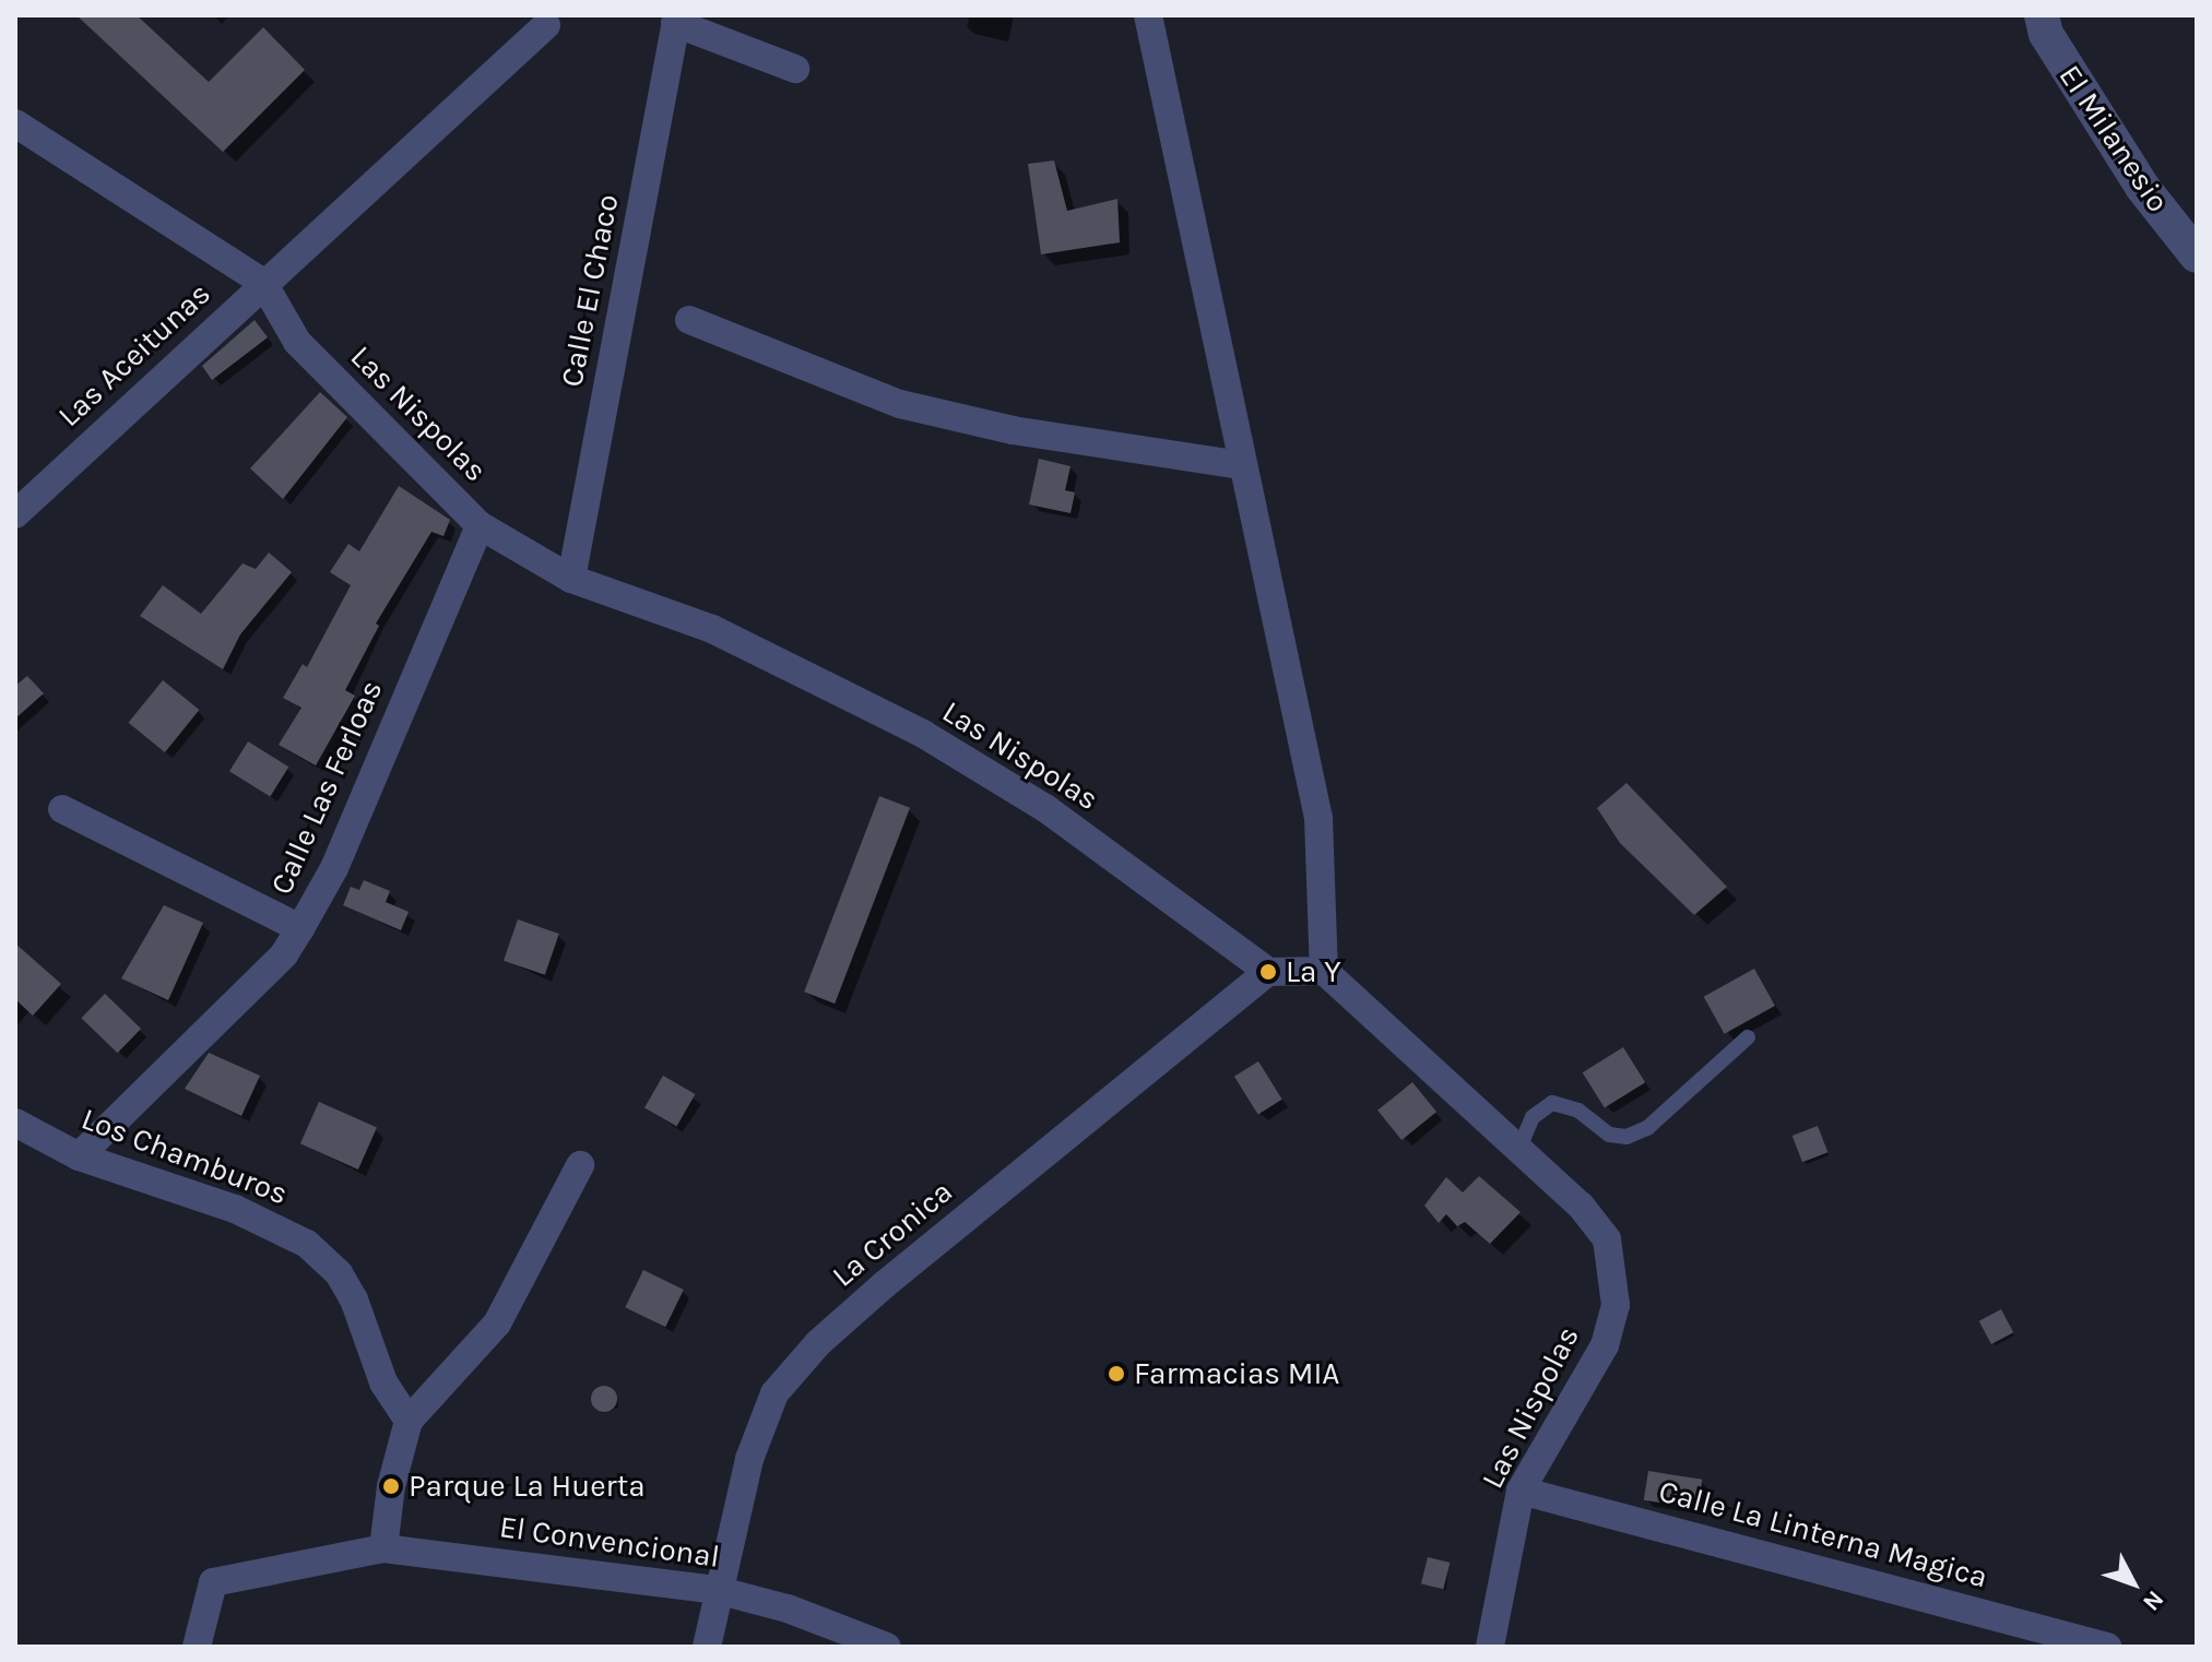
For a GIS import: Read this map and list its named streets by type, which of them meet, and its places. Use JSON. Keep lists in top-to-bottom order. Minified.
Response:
{"streets":{"street":["El Milanesio","Calle El Chaco","Las Aceitunas","Las Nispolas","Calle Las Ferloas","Los Chamburos","La Cronica","Calle La Linterna Magica","El Convencional"]},"crossings":[["Calle El Chaco","Las Nispolas"],["Las Aceitunas","Las Nispolas"],["Las Nispolas","Calle Las Ferloas"],["Las Nispolas","La Cronica"],["Las Nispolas","Calle La Linterna Magica"],["Calle Las Ferloas","Los Chamburos"],["La Cronica","El Convencional"]],"places":["La Y","Farmacias MIA","Parque La Huerta"],"north":"bottom right"}
